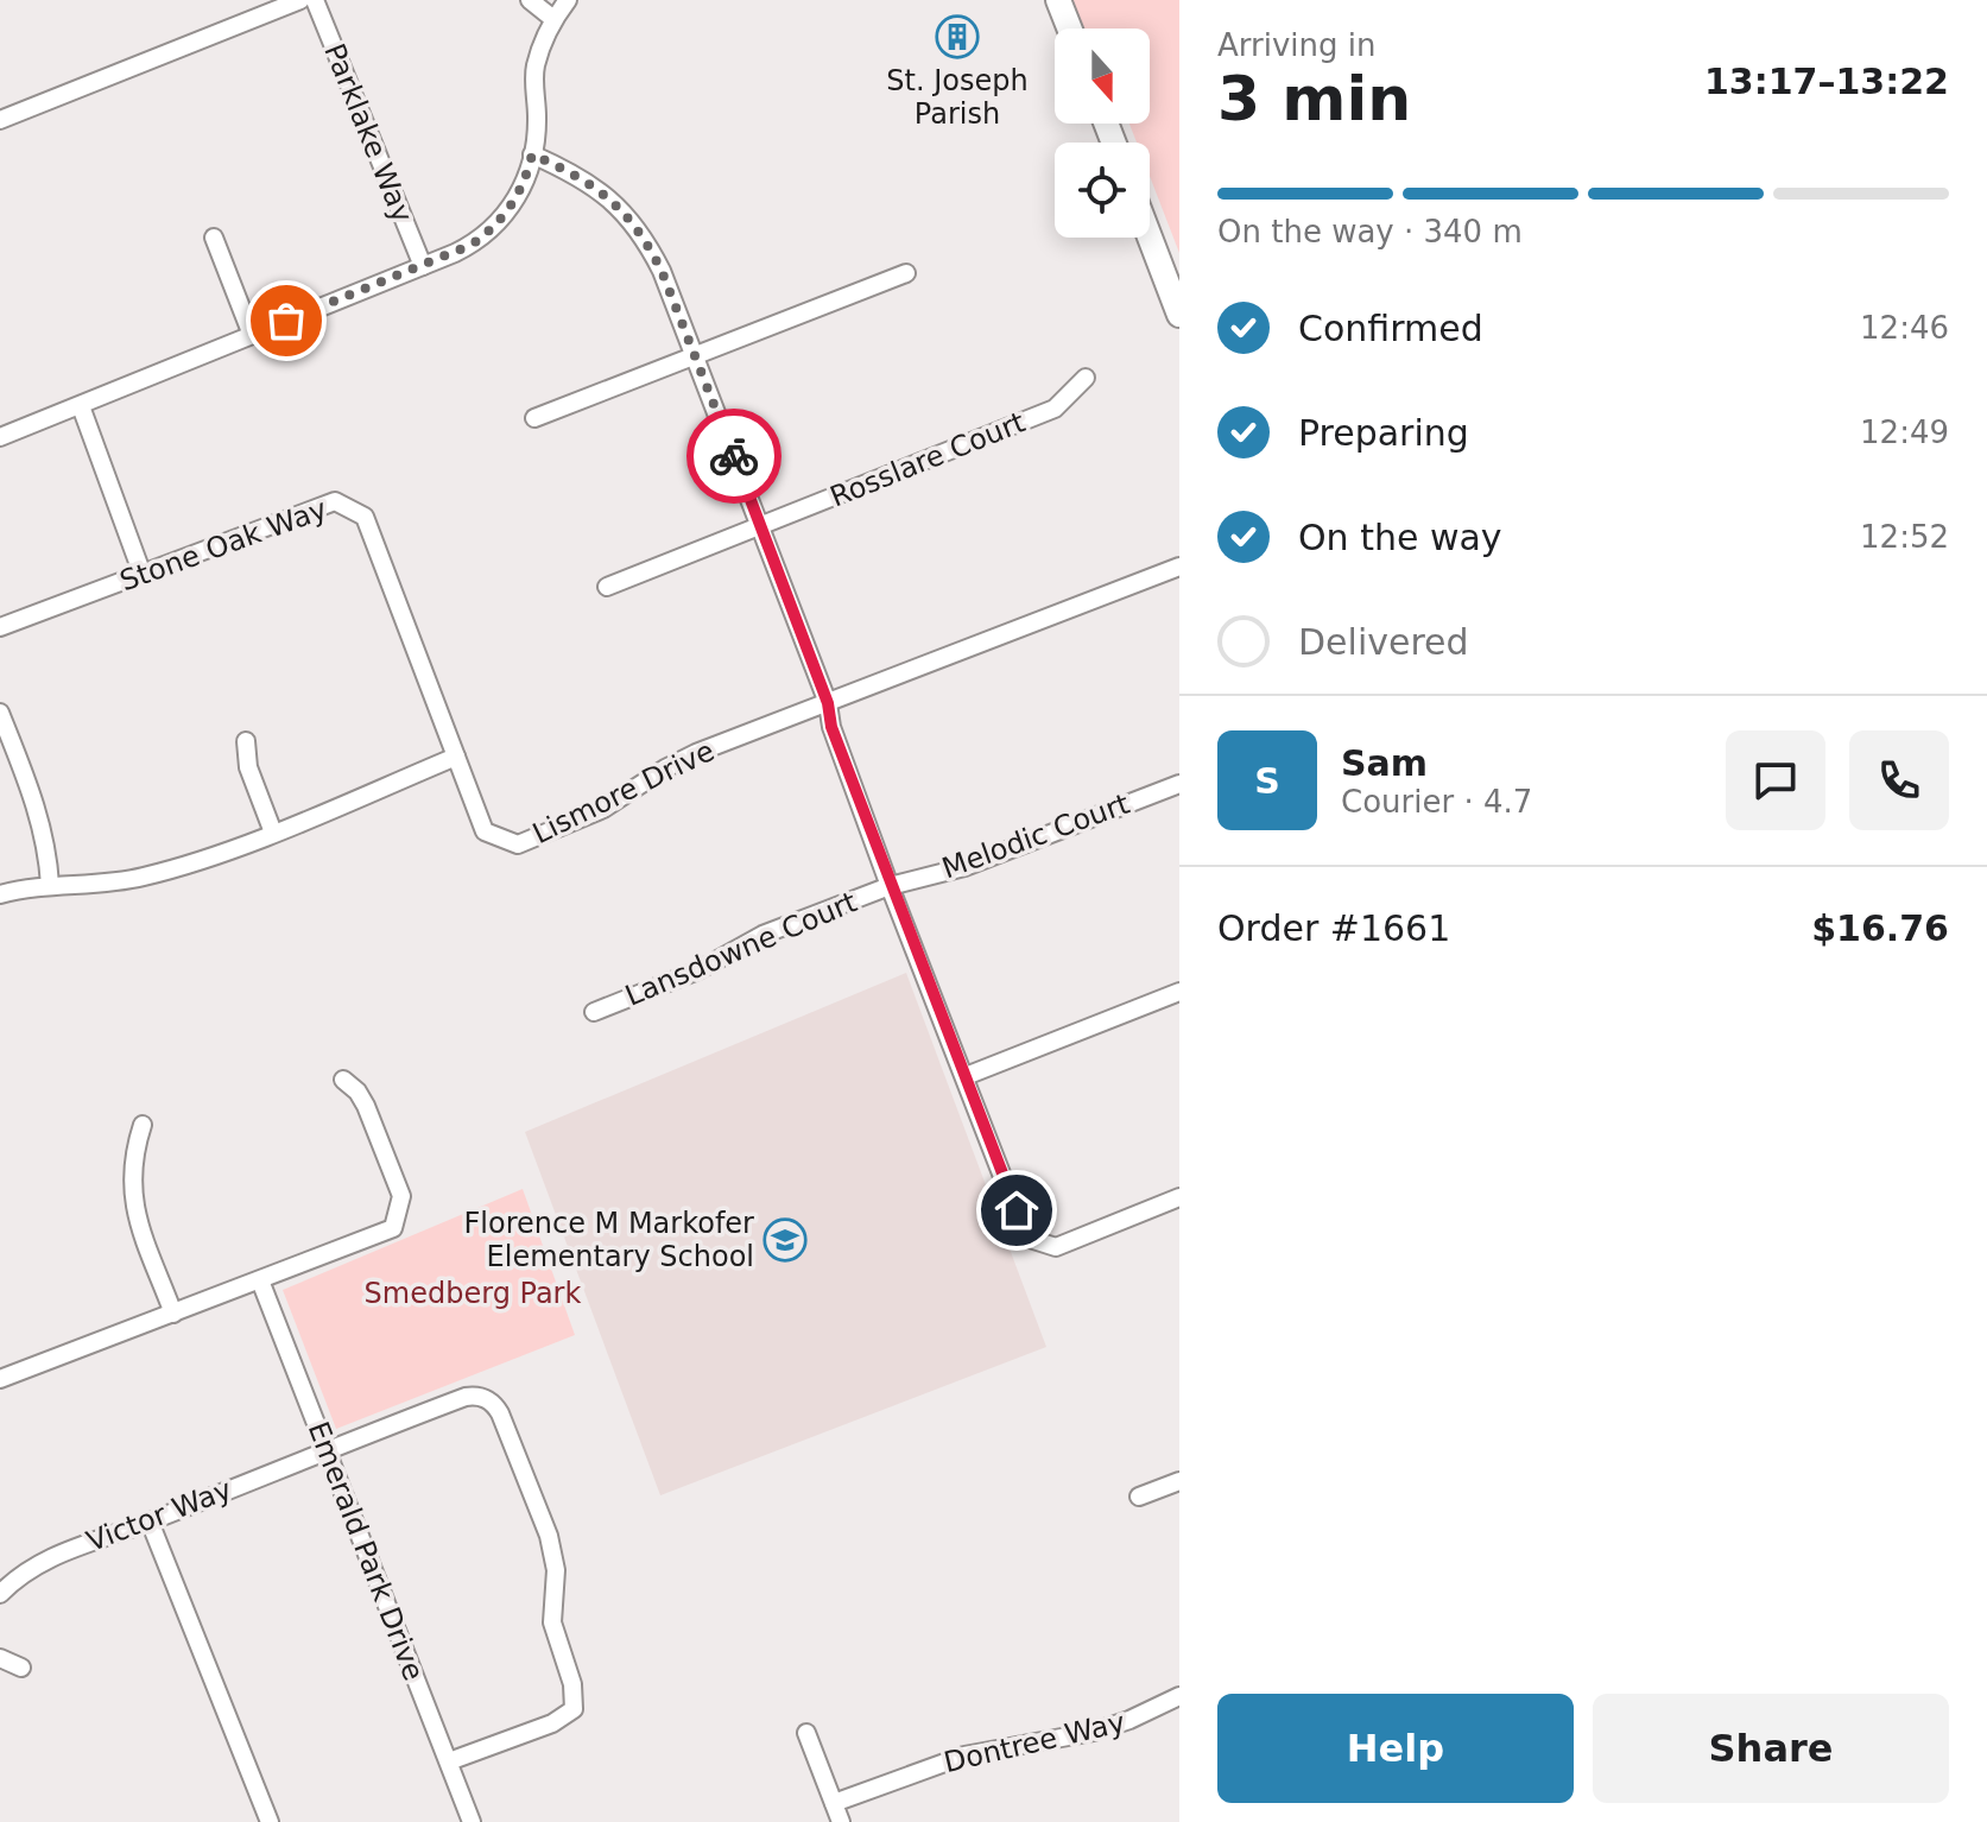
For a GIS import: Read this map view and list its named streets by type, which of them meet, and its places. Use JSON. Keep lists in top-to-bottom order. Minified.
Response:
{"streets":{"street":["Parklake Way","Rosslare Court","Stone Oak Way","Lismore Drive","Melodic Court","Lansdowne Court","Victor Way","Emerald Park Drive","Dontree Way"]},"crossings":[["Stone Oak Way","Lismore Drive"],["Melodic Court","Lansdowne Court"],["Victor Way","Emerald Park Drive"]],"parks":["Smedberg Park"],"places":{"building":["St. Joseph Parish"],"school or university":["Florence M Markofer Elementary School"]},"north":"bottom","page":{"heading":["3 min","Arriving in","13:17–13:22"],"panel":["Sam","Courier · 4.7","Order #1661","$16.76"],"bar":"On the way · 340 m","list":[["Confirmed","12:46"],["Preparing","12:49"],["On the way","12:52"],"Delivered"],"round":"S","buttons":["Help","Share"]}}
